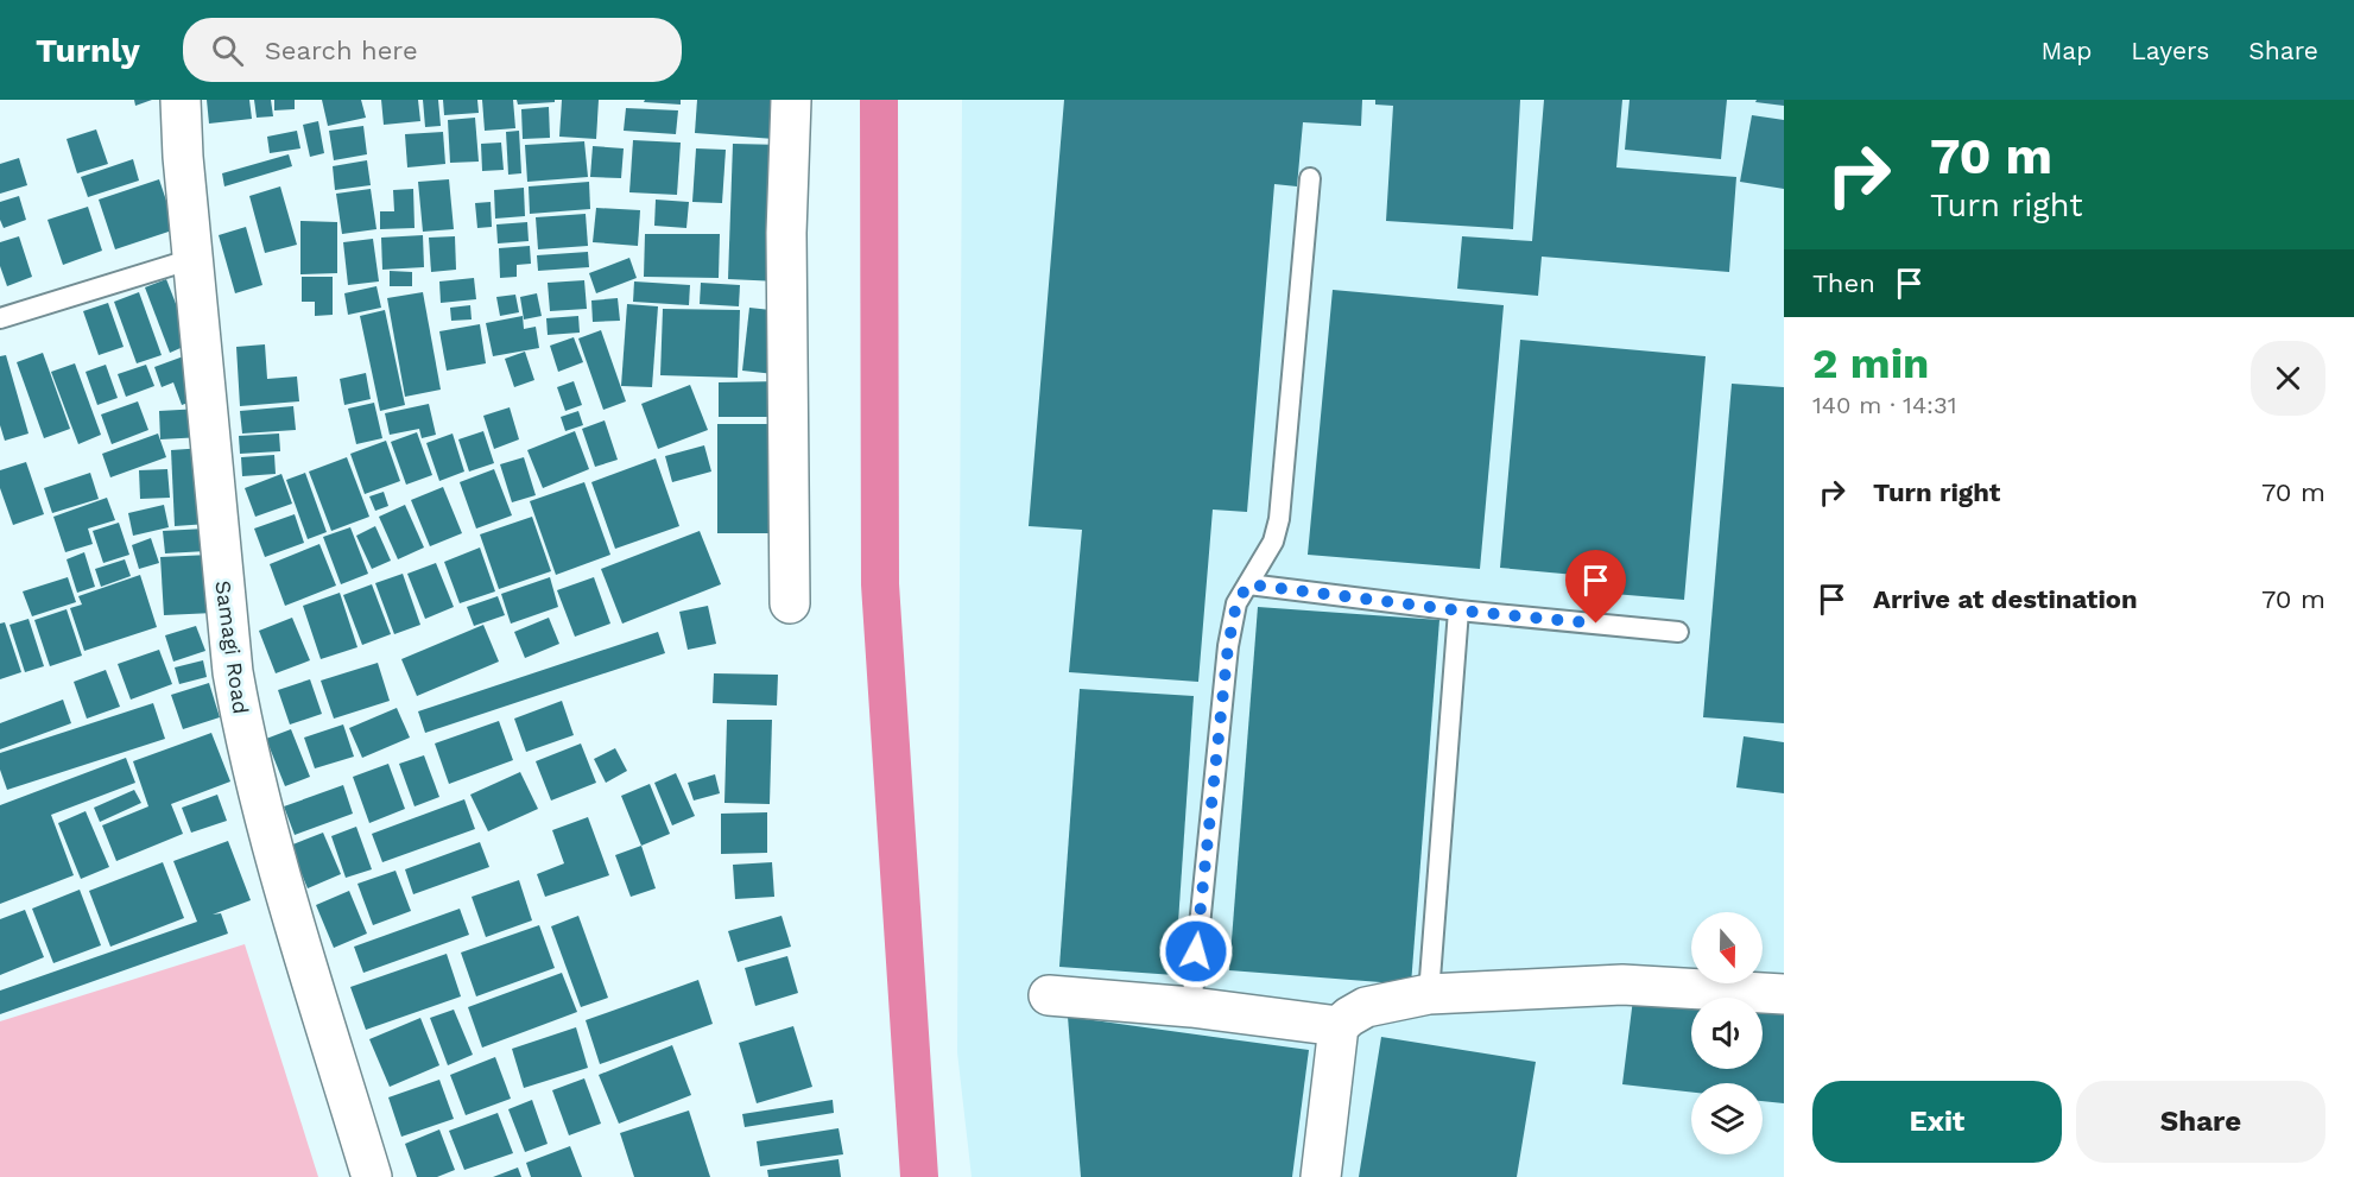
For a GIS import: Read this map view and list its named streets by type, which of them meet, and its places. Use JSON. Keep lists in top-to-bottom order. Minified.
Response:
{"streets":{"street":["Samagi Road"]},"north":"bottom","page":{"header":"Turnly","search":"Search here","nav":["Map","Layers","Share"],"turn":["70 m","Turn right"],"then":"Then","heading":["2 min","140 m · 14:31"],"list":[{"name":"Turn right","value":"70 m"},{"name":"Arrive at destination","value":"70 m"}],"buttons":["Exit","Share"]}}
